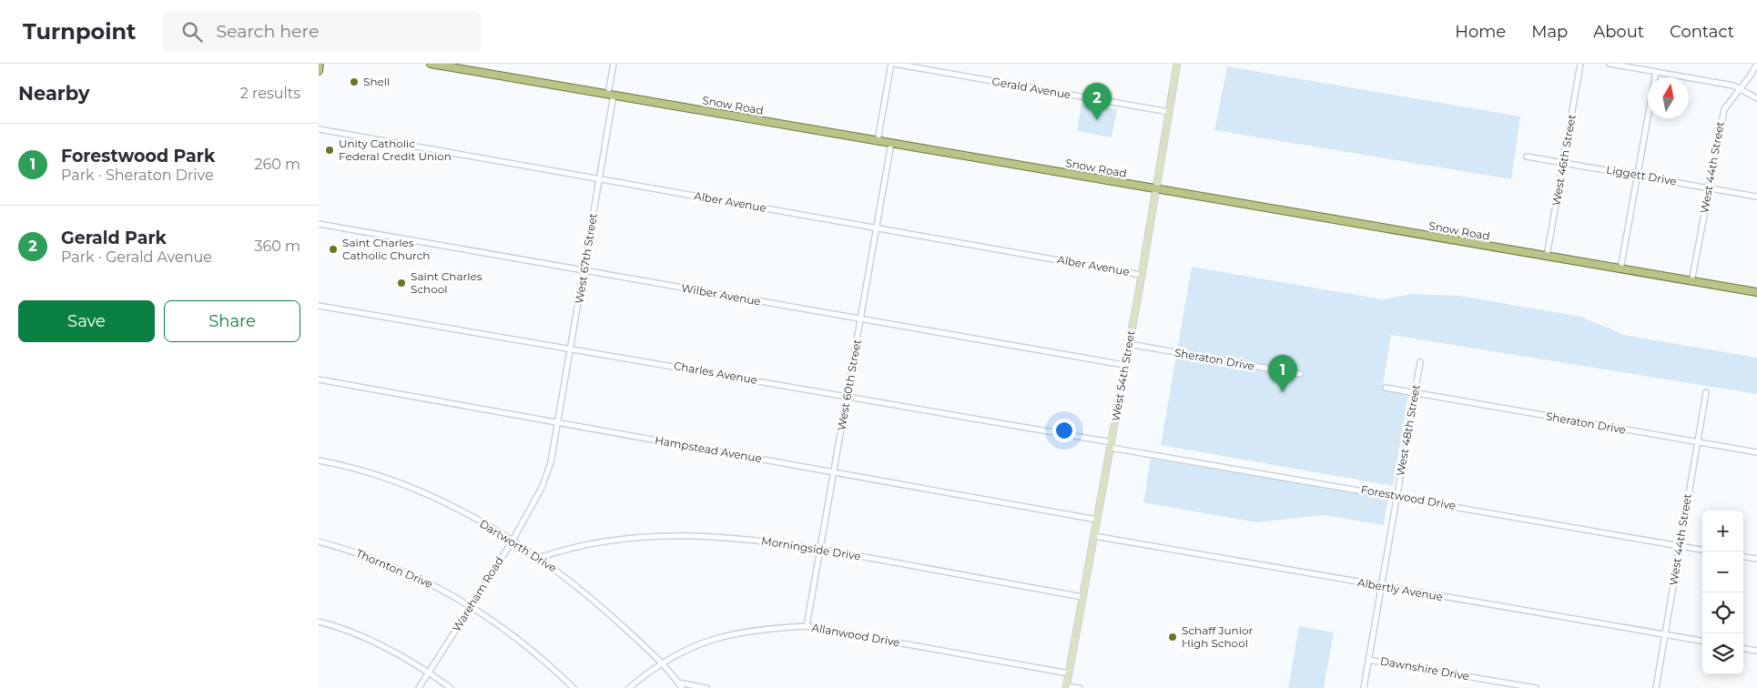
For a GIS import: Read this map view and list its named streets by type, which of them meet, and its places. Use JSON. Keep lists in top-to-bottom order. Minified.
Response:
{"streets":{"main road":["Snow Road"],"street":["Gerald Avenue","West 46th Street","West 44th Street","Liggett Drive","Alber Avenue","West 67th Street","Wilber Avenue","Sheraton Drive","Charles Avenue","West 54th Street","West 60th Street","West 48th Street","Hampstead Avenue","Forestwood Drive","Dartworth Drive","Morningside Drive","Thornton Drive","Albertly Avenue","Wareham Road","Allanwood Drive","Dawnshire Drive"]},"crossings":[["Gerald Avenue","West 54th Street"],["Snow Road","West 46th Street"],["Snow Road","West 44th Street"],["Snow Road","West 67th Street"],["Snow Road","West 54th Street"],["Snow Road","West 60th Street"],["West 46th Street","Liggett Drive"],["West 44th Street","Liggett Drive"],["West 44th Street","Sheraton Drive"],["West 44th Street","Forestwood Drive"],["West 44th Street","Albertly Avenue"],["Alber Avenue","West 67th Street"],["Alber Avenue","West 54th Street"],["Alber Avenue","West 60th Street"],["West 67th Street","Wilber Avenue"],["West 67th Street","Charles Avenue"],["West 67th Street","Hampstead Avenue"],["West 67th Street","Wareham Road"],["Wilber Avenue","West 54th Street"],["Wilber Avenue","West 60th Street"],["Sheraton Drive","West 54th Street"],["Sheraton Drive","West 48th Street"],["Charles Avenue","West 54th Street"],["Charles Avenue","West 60th Street"],["Charles Avenue","Forestwood Drive"],["West 54th Street","Hampstead Avenue"],["West 54th Street","Forestwood Drive"],["West 54th Street","Morningside Drive"],["West 54th Street","Albertly Avenue"],["West 54th Street","Allanwood Drive"],["West 60th Street","Hampstead Avenue"],["West 60th Street","Morningside Drive"],["West 60th Street","Allanwood Drive"],["West 48th Street","Forestwood Drive"],["West 48th Street","Albertly Avenue"],["West 48th Street","Dawnshire Drive"],["Hampstead Avenue","Wareham Road"],["Dartworth Drive","Morningside Drive"],["Dartworth Drive","Wareham Road"],["Dartworth Drive","Allanwood Drive"],["Thornton Drive","Wareham Road"]],"places":["Shell","Unity Catholic Federal Credit Union","Saint Charles Catholic Church","Saint Charles School","Schaff Junior High School"],"north":"top","page":{"header":"Turnpoint","search":"Search here","nav":["Home","Map","About","Contact"],"heading":["Nearby","2 results"],"pins":["2","1"],"list":[{"mark":"1","name":"Forestwood Park","note":"Park · Sheraton Drive","value":"260 m"},{"mark":"2","name":"Gerald Park","note":"Park · Gerald Avenue","value":"360 m"}],"buttons":["Save","Share"],"map_buttons":["+","−"]}}
